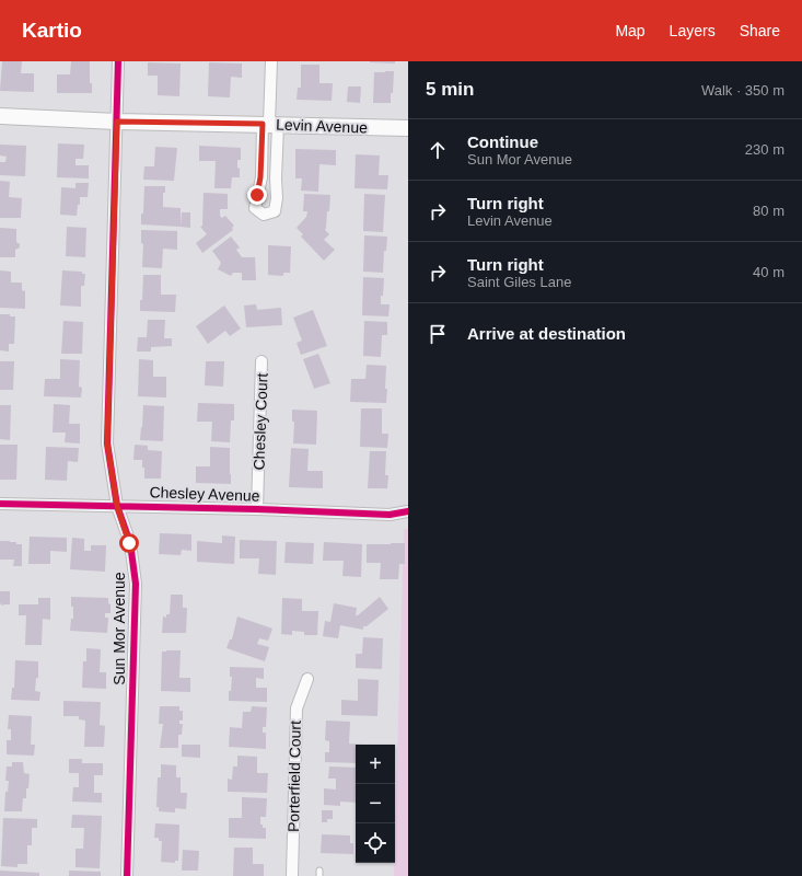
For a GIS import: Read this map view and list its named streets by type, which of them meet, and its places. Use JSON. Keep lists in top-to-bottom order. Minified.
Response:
{"streets":{"street":["Levin Avenue","Chesley Court","Chesley Avenue","Sun Mor Avenue","Porterfield Court"]},"crossings":[["Levin Avenue","Sun Mor Avenue"],["Chesley Court","Chesley Avenue"],["Chesley Avenue","Sun Mor Avenue"]],"page":{"header":"Kartio","nav":["Map","Layers","Share"],"heading":["5 min","Walk · 350 m"],"list":[["Continue","Sun Mor Avenue","230 m"],["Turn right","Levin Avenue","80 m"],["Turn right","Saint Giles Lane","40 m"],"Arrive at destination"],"map_buttons":["+","−"]}}
